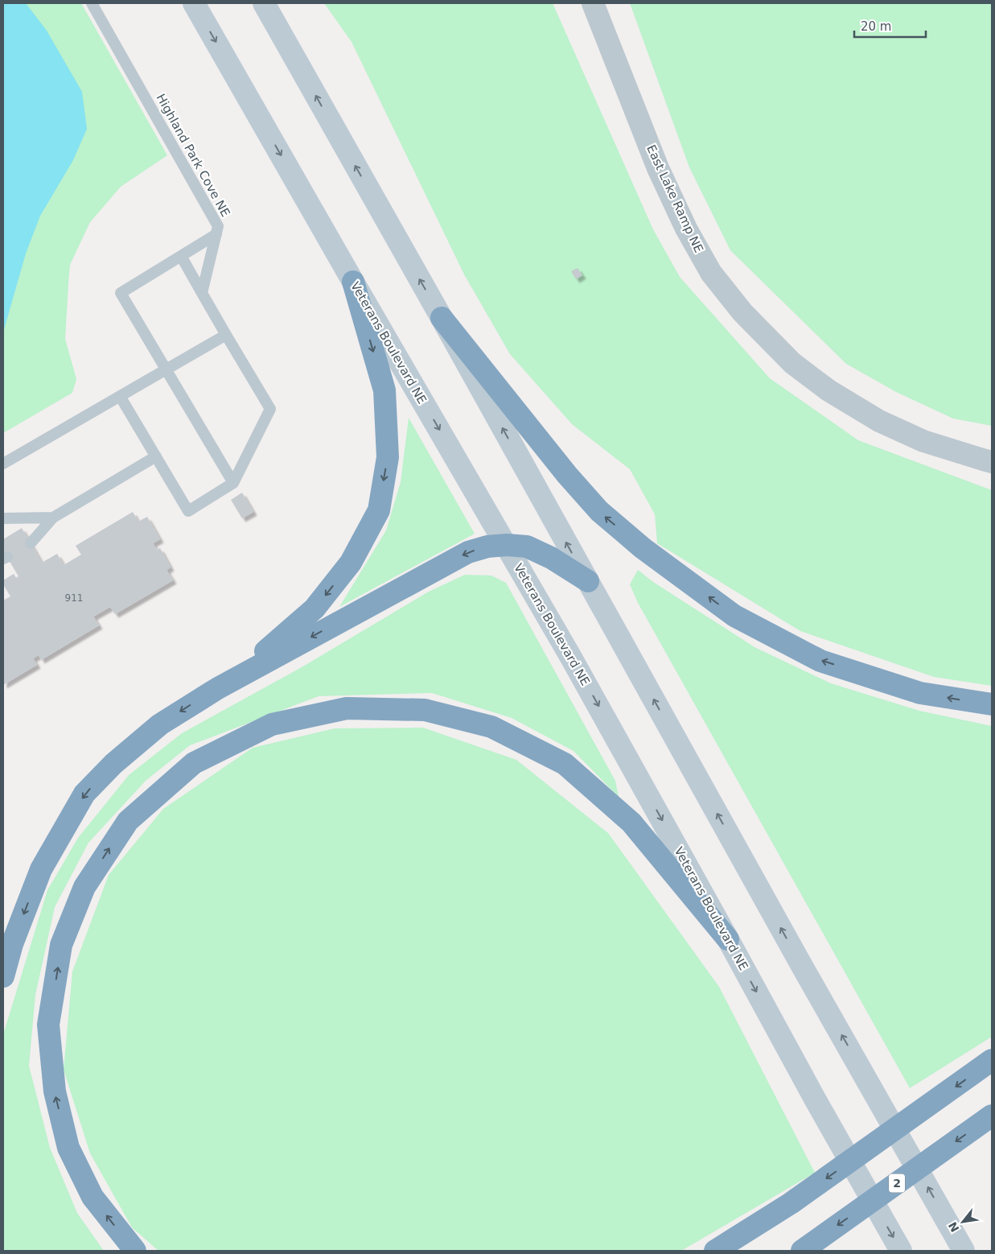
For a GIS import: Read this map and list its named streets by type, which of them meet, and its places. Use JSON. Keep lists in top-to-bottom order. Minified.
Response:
{"streets":{"highway":["2"],"main road":["Veterans Boulevard NE"],"street":["East Lake Ramp NE"],"lane":["Highland Park Cove NE"]},"house_numbers":["911"],"scale_bar":"20 m","north":"bottom left"}
